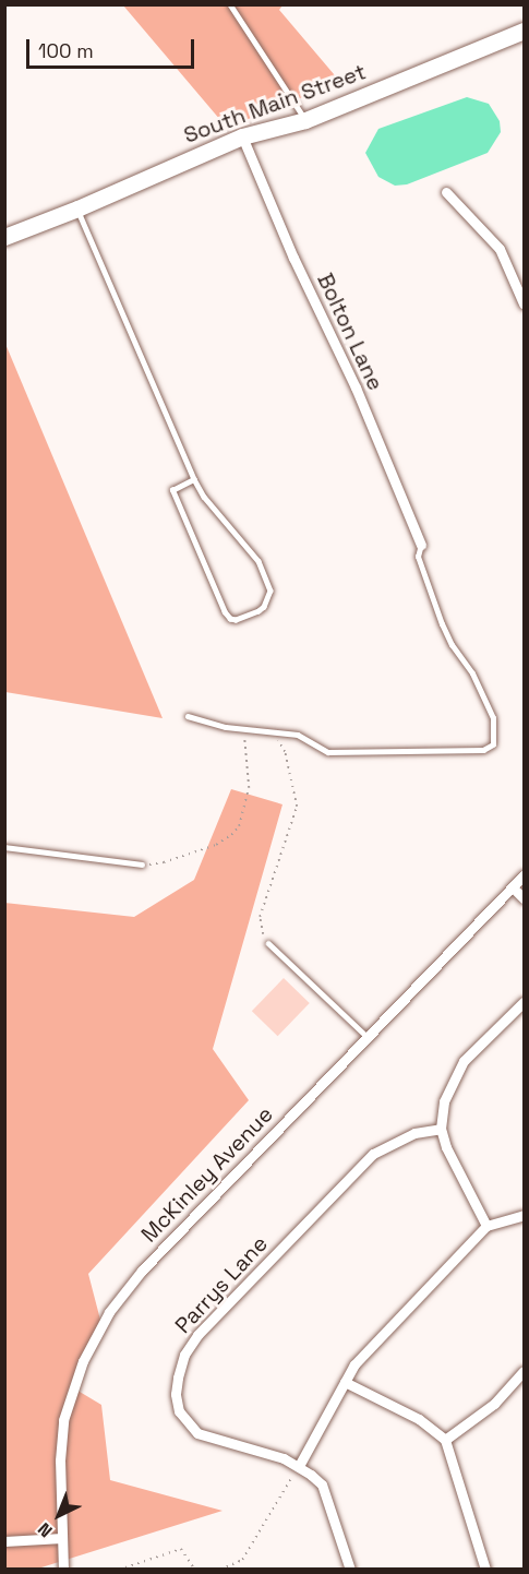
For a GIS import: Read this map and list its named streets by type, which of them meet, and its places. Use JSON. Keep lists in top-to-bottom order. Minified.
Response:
{"streets":{"highway":["South Main Street"],"street":["Bolton Lane","McKinley Avenue","Parrys Lane"]},"crossings":[["South Main Street","Bolton Lane"]],"scale_bar":"100 m","north":"bottom left"}
